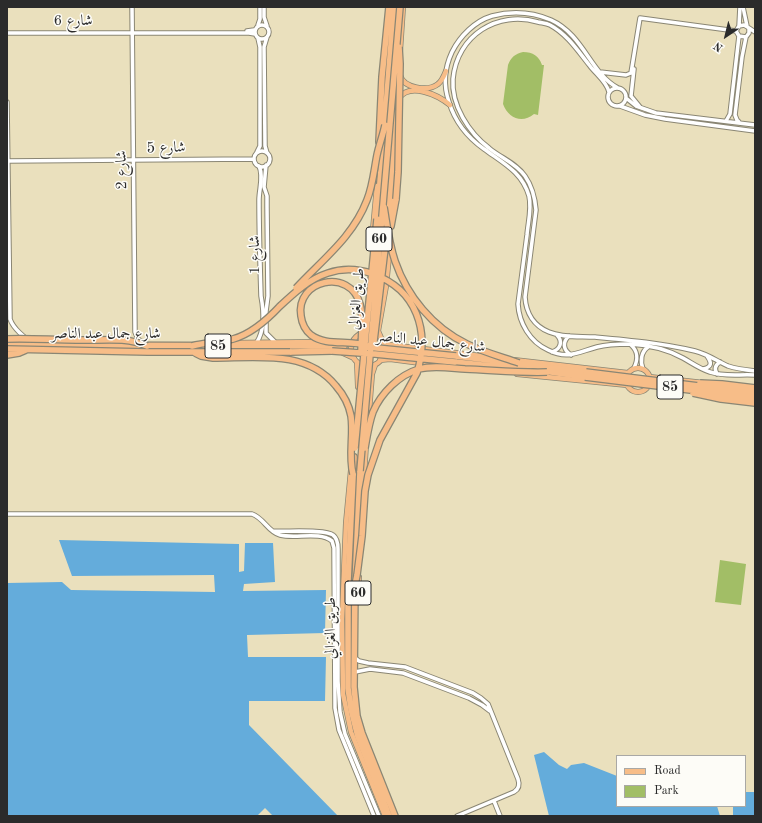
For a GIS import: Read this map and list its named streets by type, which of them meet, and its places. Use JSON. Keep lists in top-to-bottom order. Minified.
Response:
{"streets":{"highway":["60","طريق الغزالي","شارع جمال عبد الناصر","85"],"street":["شارع 6","شارع 5","شارع 2","شارع 1"]},"crossings":[["شارع 6","شارع 2"],["شارع 5","شارع 2"],["شارع 5","شارع 1"],["60","طريق الغزالي"],["طريق الغزالي","شارع جمال عبد الناصر"]],"legend":["Road","Park"],"north":"bottom left"}
